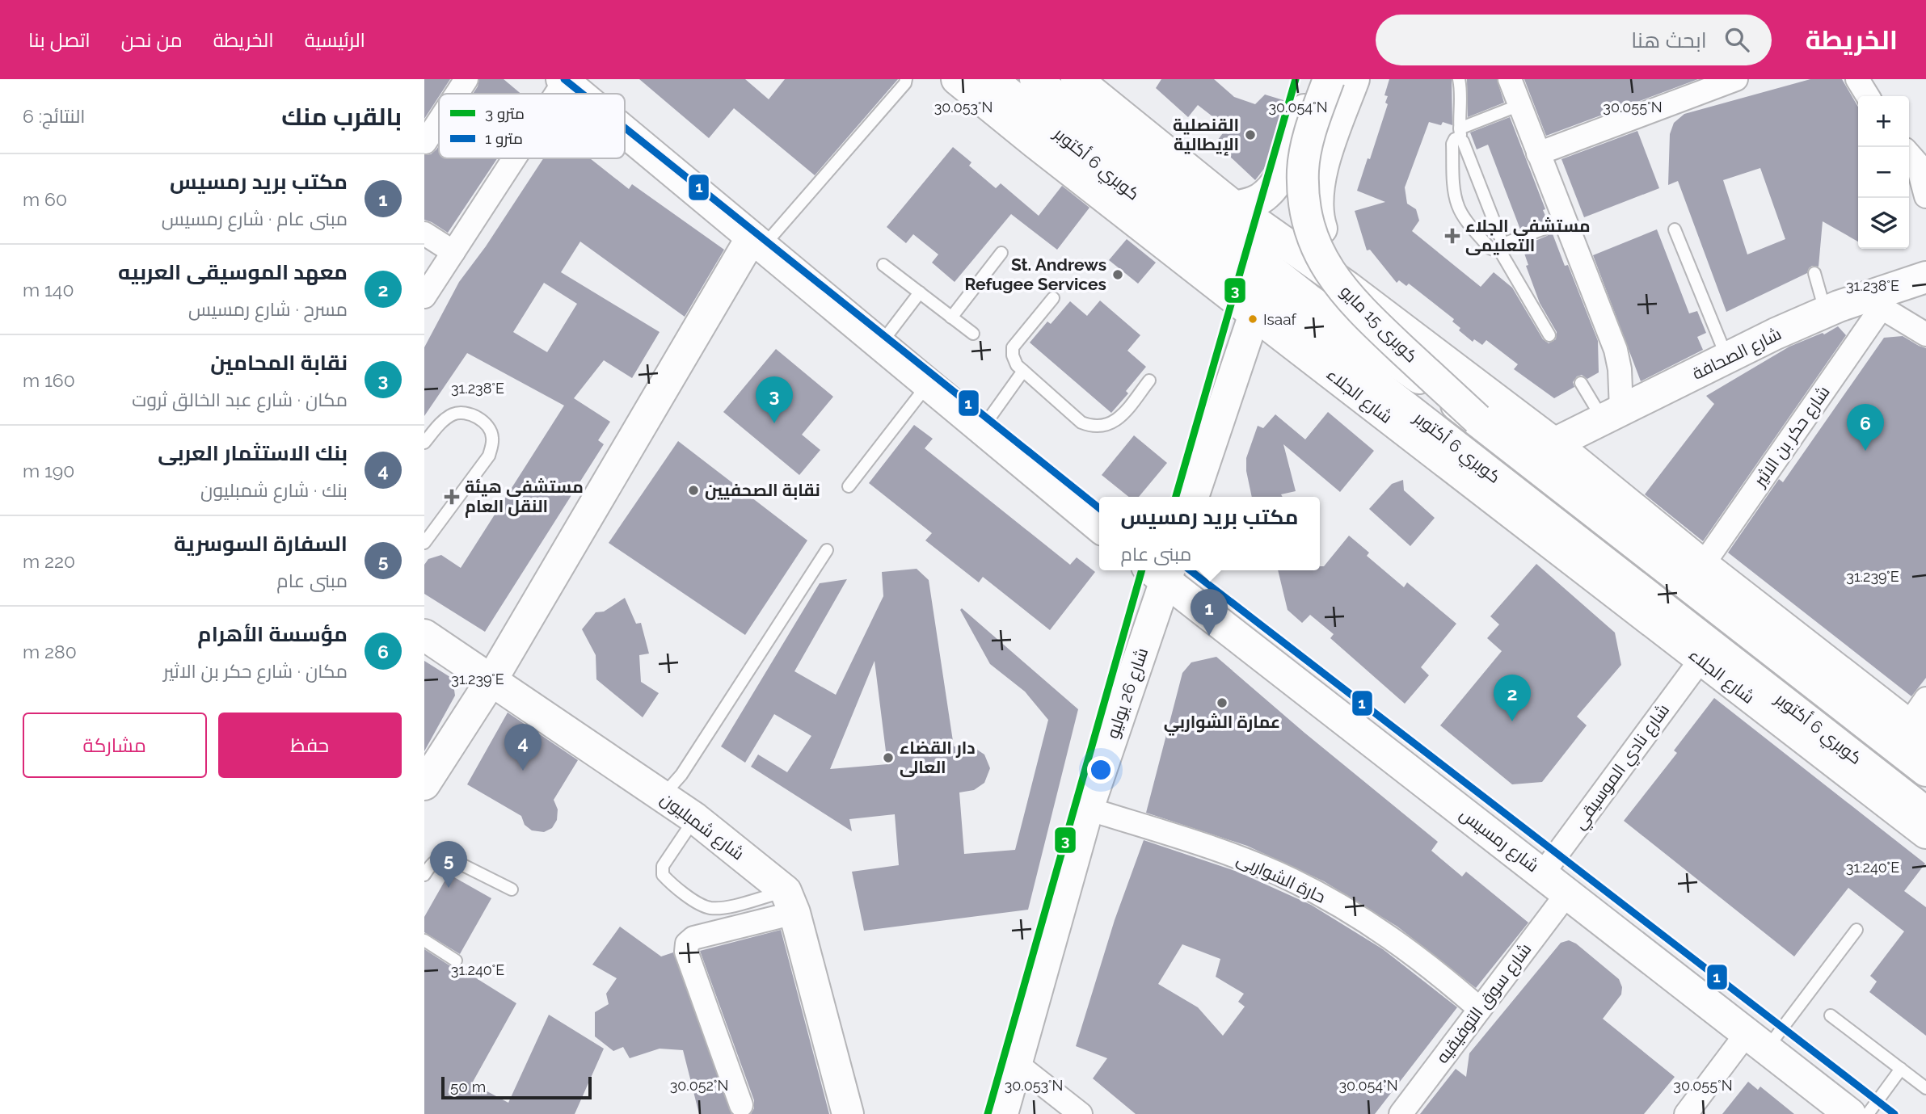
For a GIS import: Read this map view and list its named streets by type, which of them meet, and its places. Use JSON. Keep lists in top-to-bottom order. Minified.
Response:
{"streets":{"main road":["كوبري 6 أكتوبر","كوبرى 15 مايو","شارع الصحافة","شارع الجلاء","شارع 26 يوليو","شارع شمبليون","شارع رمسيس"],"street":["شارع حكر بن الاثير","شارع نادي الموسيقي","حارة الشواربى","شارع سوق التوفيقيه"]},"crossings":[["كوبري 6 أكتوبر","كوبرى 15 مايو"],["شارع الصحافة","شارع حكر بن الاثير"],["شارع الجلاء","شارع نادي الموسيقي"],["شارع 26 يوليو","شارع رمسيس"],["شارع 26 يوليو","حارة الشواربى"],["شارع نادي الموسيقي","شارع رمسيس"],["شارع رمسيس","شارع سوق التوفيقيه"],["حارة الشواربى","شارع سوق التوفيقيه"]],"places":{"other":["القنصلية الإيطالية","St. Andrews Refugee Services","Isaaf","نقابة الصحفيين","عمارة الشواربي","دار القضاء العالى"],"health":["مستشفى الجلاء التعليمى","مستشفى هيئة النقل العام"]},"lines":["metro line 3","metro line 1"],"legend":["مترو 3","مترو 1"],"scale_bar":"50 m","page":{"header":"الخريطة","search":"ابحث هنا","nav":["الرئيسية","الخريطة","من نحن","اتصل بنا"],"heading":["بالقرب منك","النتائج: 6"],"map_buttons":["+","−"],"list":[{"mark":"1","name":"مكتب بريد رمسيس","note":"مبنى عام · شارع رمسيس","value":"60 m"},{"mark":"2","name":"معهد الموسيقى العربيه","note":"مسرح · شارع رمسيس","value":"140 m"},{"mark":"3","name":"نقابة المحامين","note":"مكان · شارع عبد الخالق ثروت","value":"160 m"},{"mark":"4","name":"بنك الاستثمار العربى","note":"بنك · شارع شمبليون","value":"190 m"},{"mark":"5","name":"السفارة السوسرية","note":"مبنى عام","value":"220 m"},{"mark":"6","name":"مؤسسة الأهرام","note":"مكان · شارع حكر بن الاثير","value":"280 m"}],"pins":["3","6","1","2","4","5"],"popup":["مكتب بريد رمسيس","مبنى عام"],"buttons":["حفظ","مشاركة"],"scale":"50 m"},"coordinates":["30.053°N","30.054°N","30.055°N","31.238°E","31.239°E","31.240°E","30.052°N"]}
